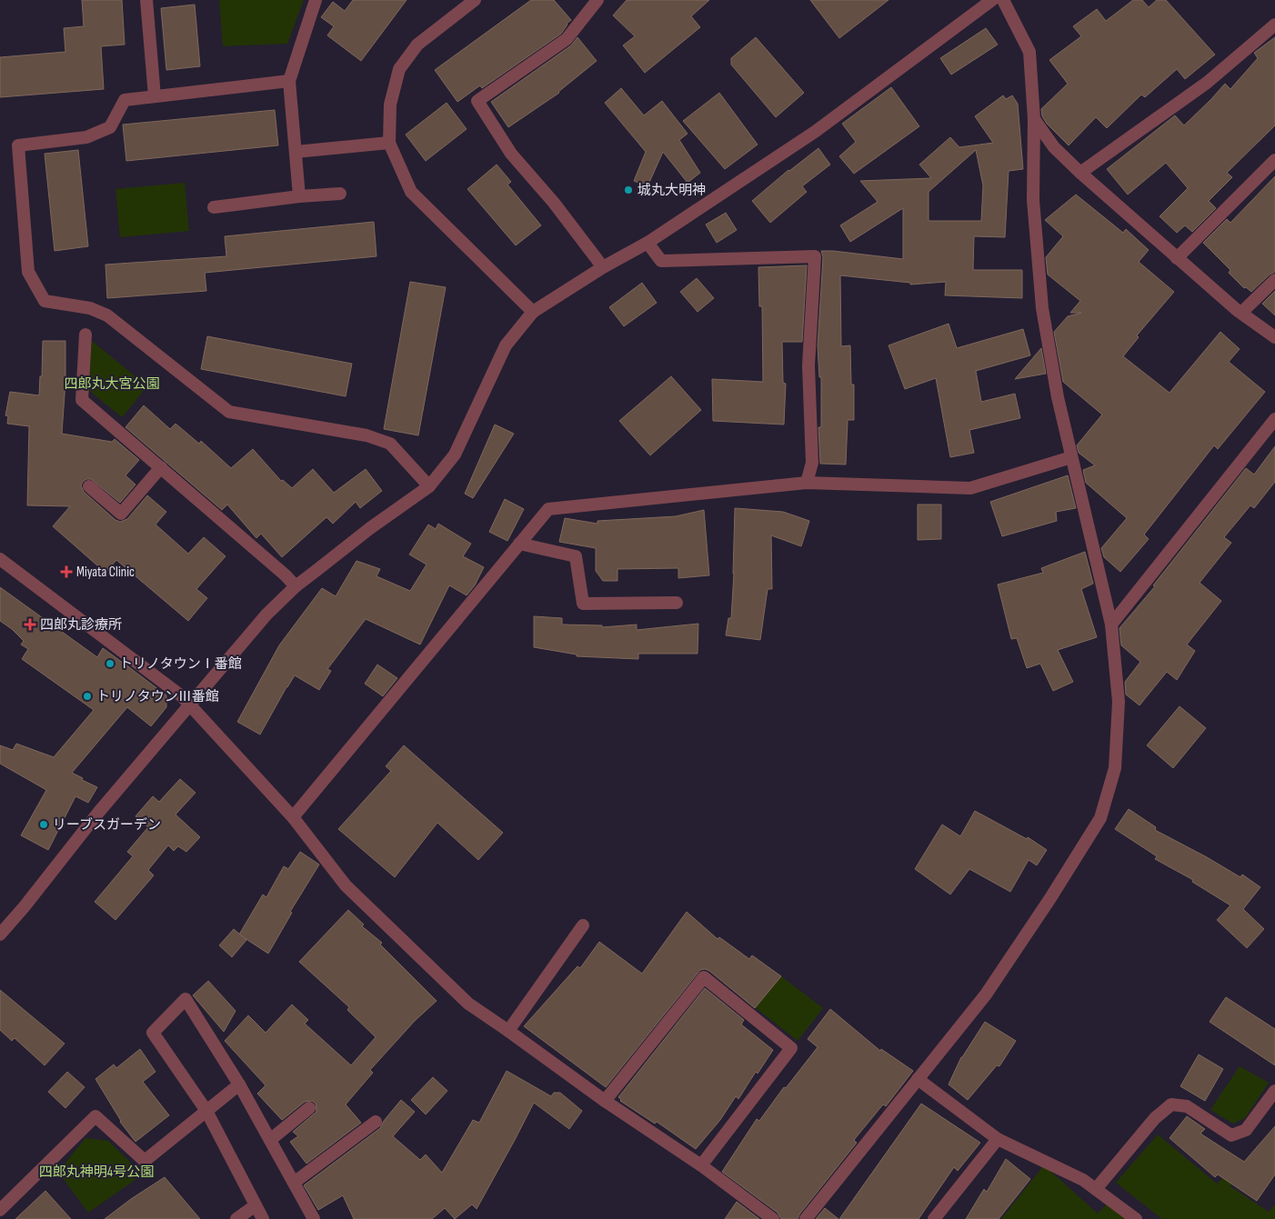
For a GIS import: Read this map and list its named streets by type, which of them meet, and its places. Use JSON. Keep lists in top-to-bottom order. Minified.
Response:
{"parks":["四郎丸大宮公園","四郎丸神明4号公園"],"places":{"other":["城丸大明神","トリノタウンⅠ番館","トリノタウンⅢ番館","リーブスガーデン"],"health":["Miyata Clinic","四郎丸診療所"]}}
